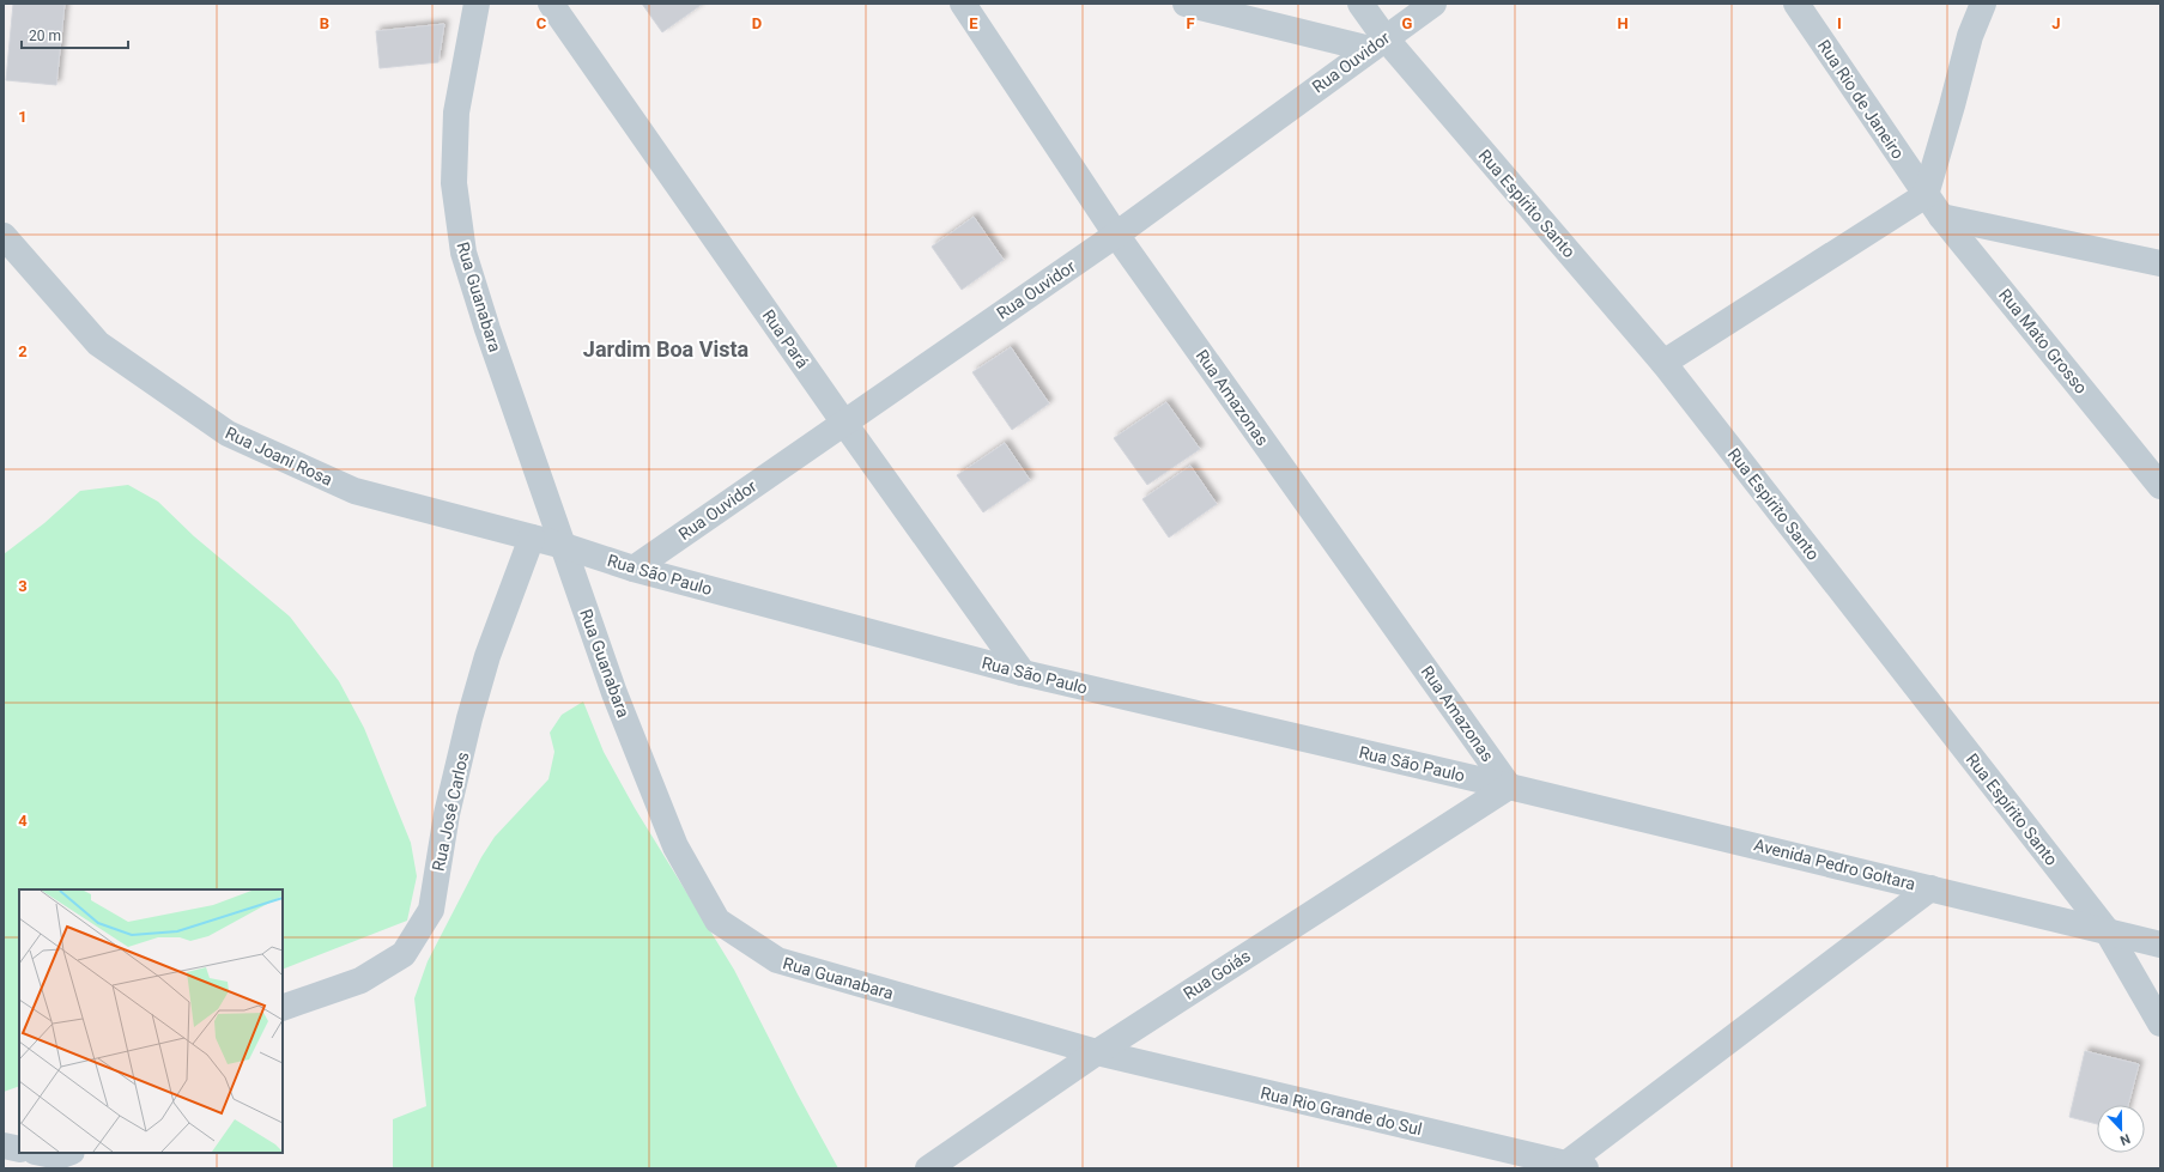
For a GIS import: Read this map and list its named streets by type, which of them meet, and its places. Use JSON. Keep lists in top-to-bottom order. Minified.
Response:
{"streets":{"street":["Rua Ouvidor","Rua Rio de Janeiro","Rua Espírito Santo","Rua Guanabara","Rua Pará","Rua Mato Grosso","Rua Amazonas","Rua Joani Rosa","Rua São Paulo","Rua José Carlos","Avenida Pedro Goltara","Rua Goiás","Rua Rio Grande do Sul"]},"crossings":[["Rua Ouvidor","Rua Espírito Santo"],["Rua Ouvidor","Rua Pará"],["Rua Ouvidor","Rua Amazonas"],["Rua Ouvidor","Rua São Paulo"],["Rua Rio de Janeiro","Rua Mato Grosso"],["Rua Espírito Santo","Avenida Pedro Goltara"],["Rua Guanabara","Rua Joani Rosa"],["Rua Guanabara","Rua São Paulo"],["Rua Guanabara","Rua Goiás"],["Rua Guanabara","Rua Rio Grande do Sul"],["Rua Pará","Rua São Paulo"],["Rua Amazonas","Rua São Paulo"],["Rua Amazonas","Avenida Pedro Goltara"],["Rua Amazonas","Rua Goiás"],["Rua Joani Rosa","Rua São Paulo"],["Rua Joani Rosa","Rua José Carlos"],["Rua São Paulo","Avenida Pedro Goltara"],["Rua São Paulo","Rua Goiás"],["Avenida Pedro Goltara","Rua Goiás"],["Rua Goiás","Rua Rio Grande do Sul"]],"districts":["Jardim Boa Vista"],"scale_bar":"20 m","north":"bottom","grid":{"columns":["B","C","D","E","F","G","H","I","J"],"rows":["1","2","3","4"]}}
